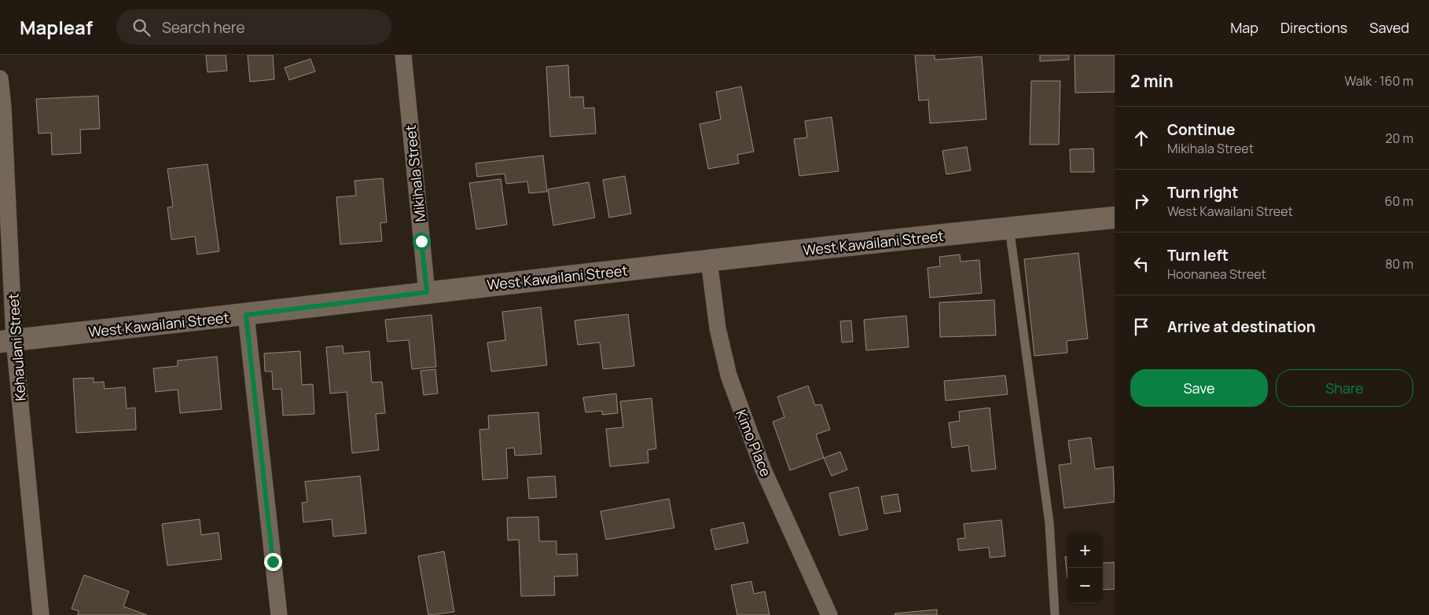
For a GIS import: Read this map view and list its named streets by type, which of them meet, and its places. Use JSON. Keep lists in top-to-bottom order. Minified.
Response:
{"streets":{"street":["Mikihala Street","West Kawailani Street","Kehaulani Street","Kimo Place"]},"crossings":[["Mikihala Street","West Kawailani Street"],["West Kawailani Street","Kehaulani Street"],["West Kawailani Street","Kimo Place"]],"page":{"header":"Mapleaf","search":"Search here","nav":["Map","Directions","Saved"],"heading":["2 min","Walk · 160 m"],"list":[["Continue","Mikihala Street","20 m"],["Turn right","West Kawailani Street","60 m"],["Turn left","Hoonanea Street","80 m"],"Arrive at destination"],"buttons":["Save","Share"],"map_buttons":["+","−"]}}
